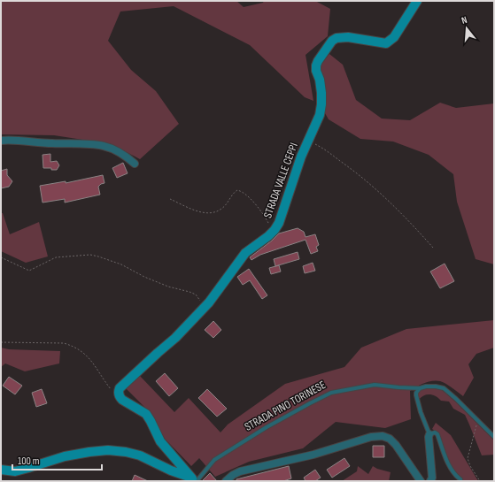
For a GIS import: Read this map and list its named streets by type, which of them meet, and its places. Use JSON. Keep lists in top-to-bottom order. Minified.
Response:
{"streets":{"street":["STRADA VALLE CEPPI"],"lane":["STRADA PINO TORINESE"]},"scale_bar":"100 m","north":"top"}
